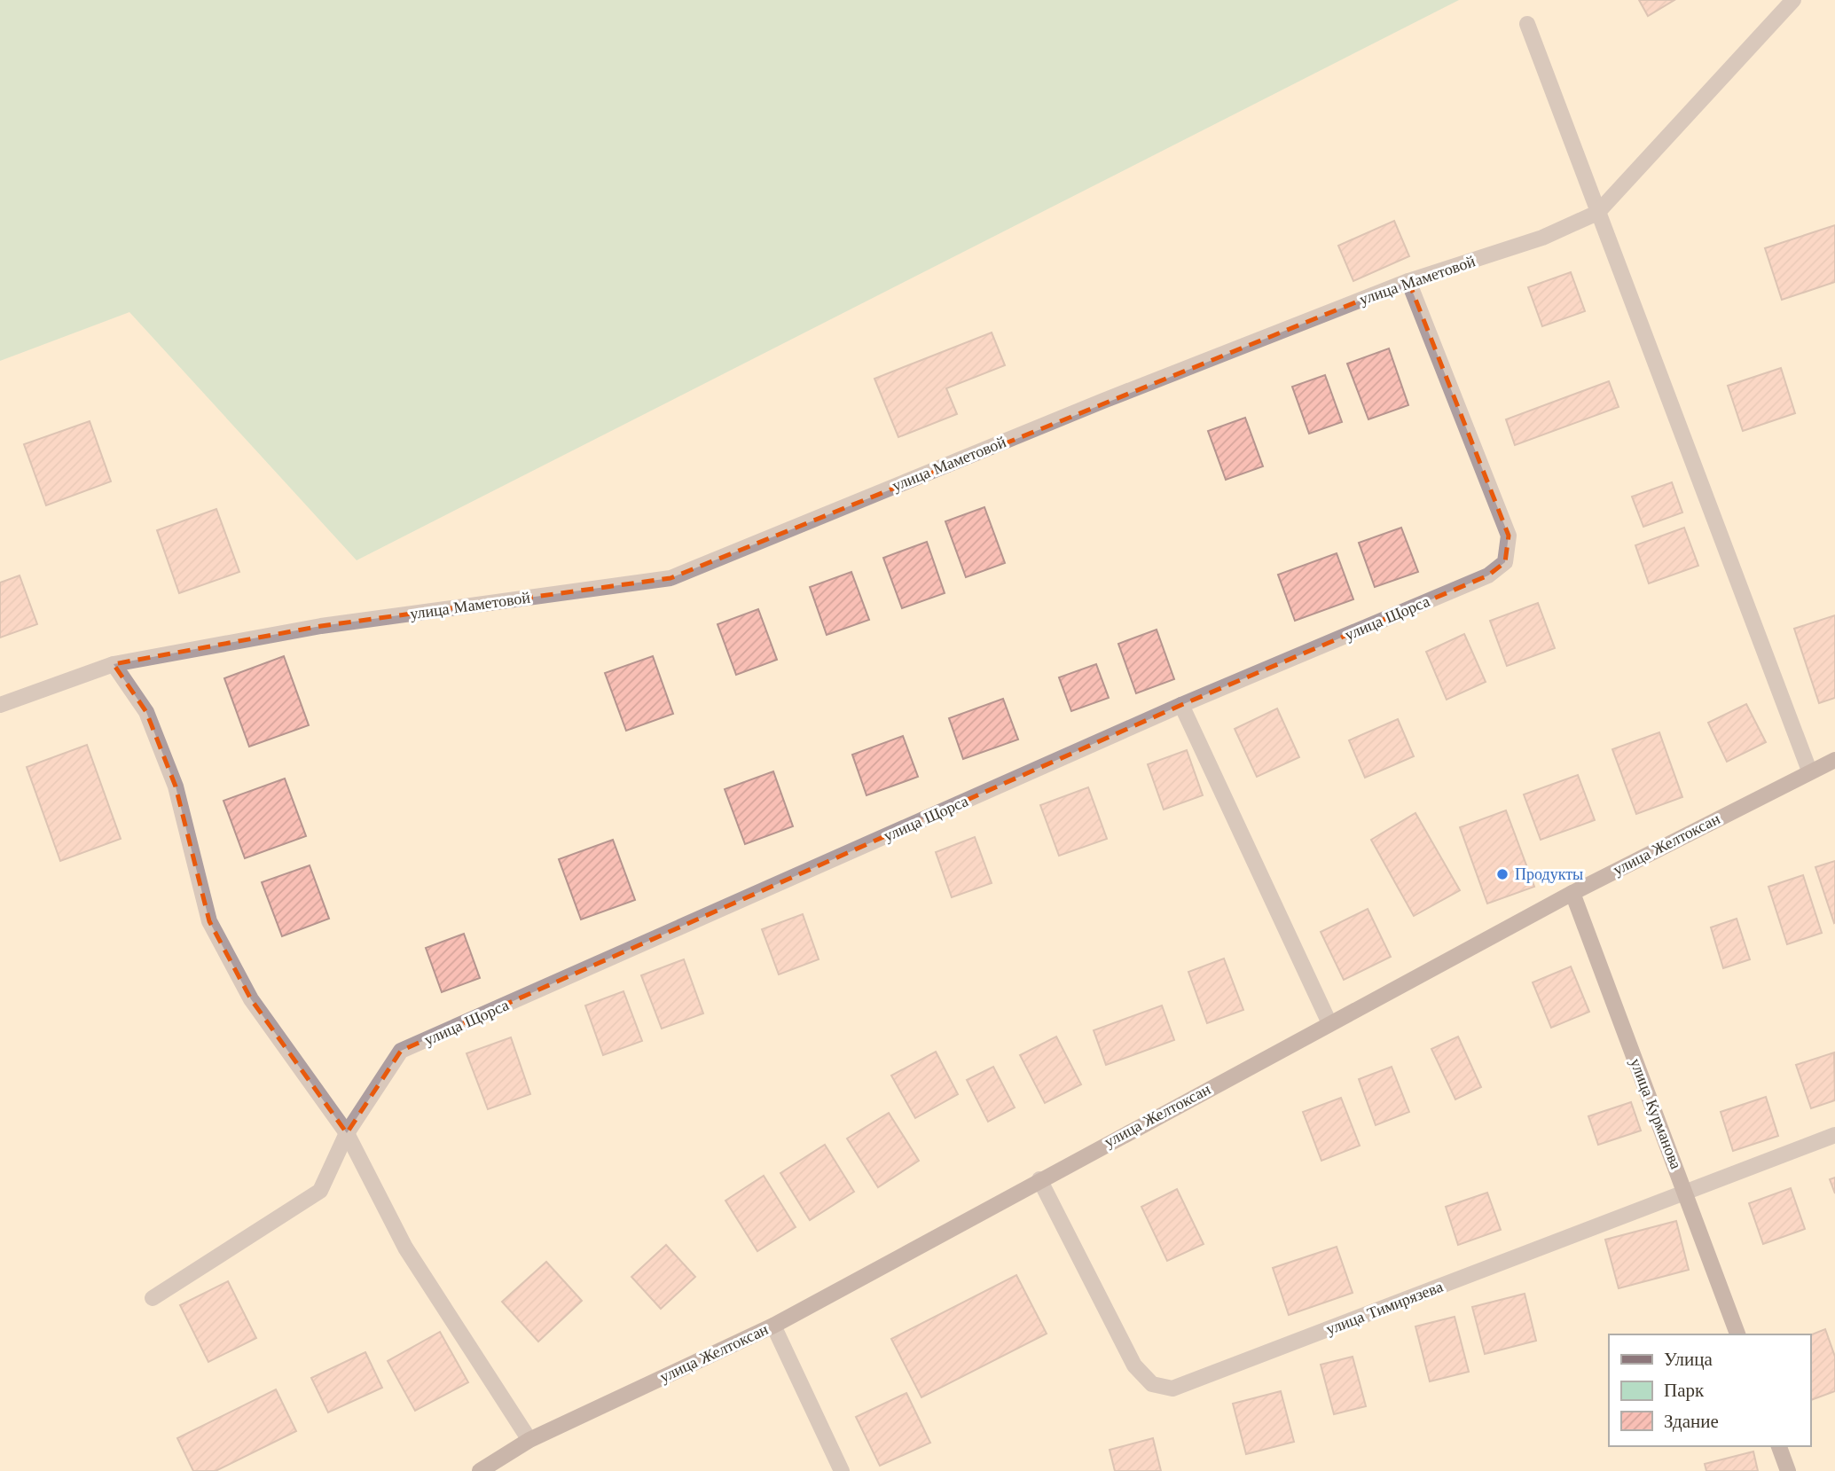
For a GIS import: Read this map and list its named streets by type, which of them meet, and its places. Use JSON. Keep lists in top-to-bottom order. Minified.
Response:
{"streets":{"street":["улица Маметовой","улица Щорса","улица Желтоксан","улица Курманова","улица Тимирязева"]},"crossings":[["улица Маметовой","улица Щорса"],["улица Желтоксан","улица Курманова"],["улица Желтоксан","улица Тимирязева"],["улица Курманова","улица Тимирязева"]],"places":["Продукты"],"legend":["Улица","Парк","Здание"]}
